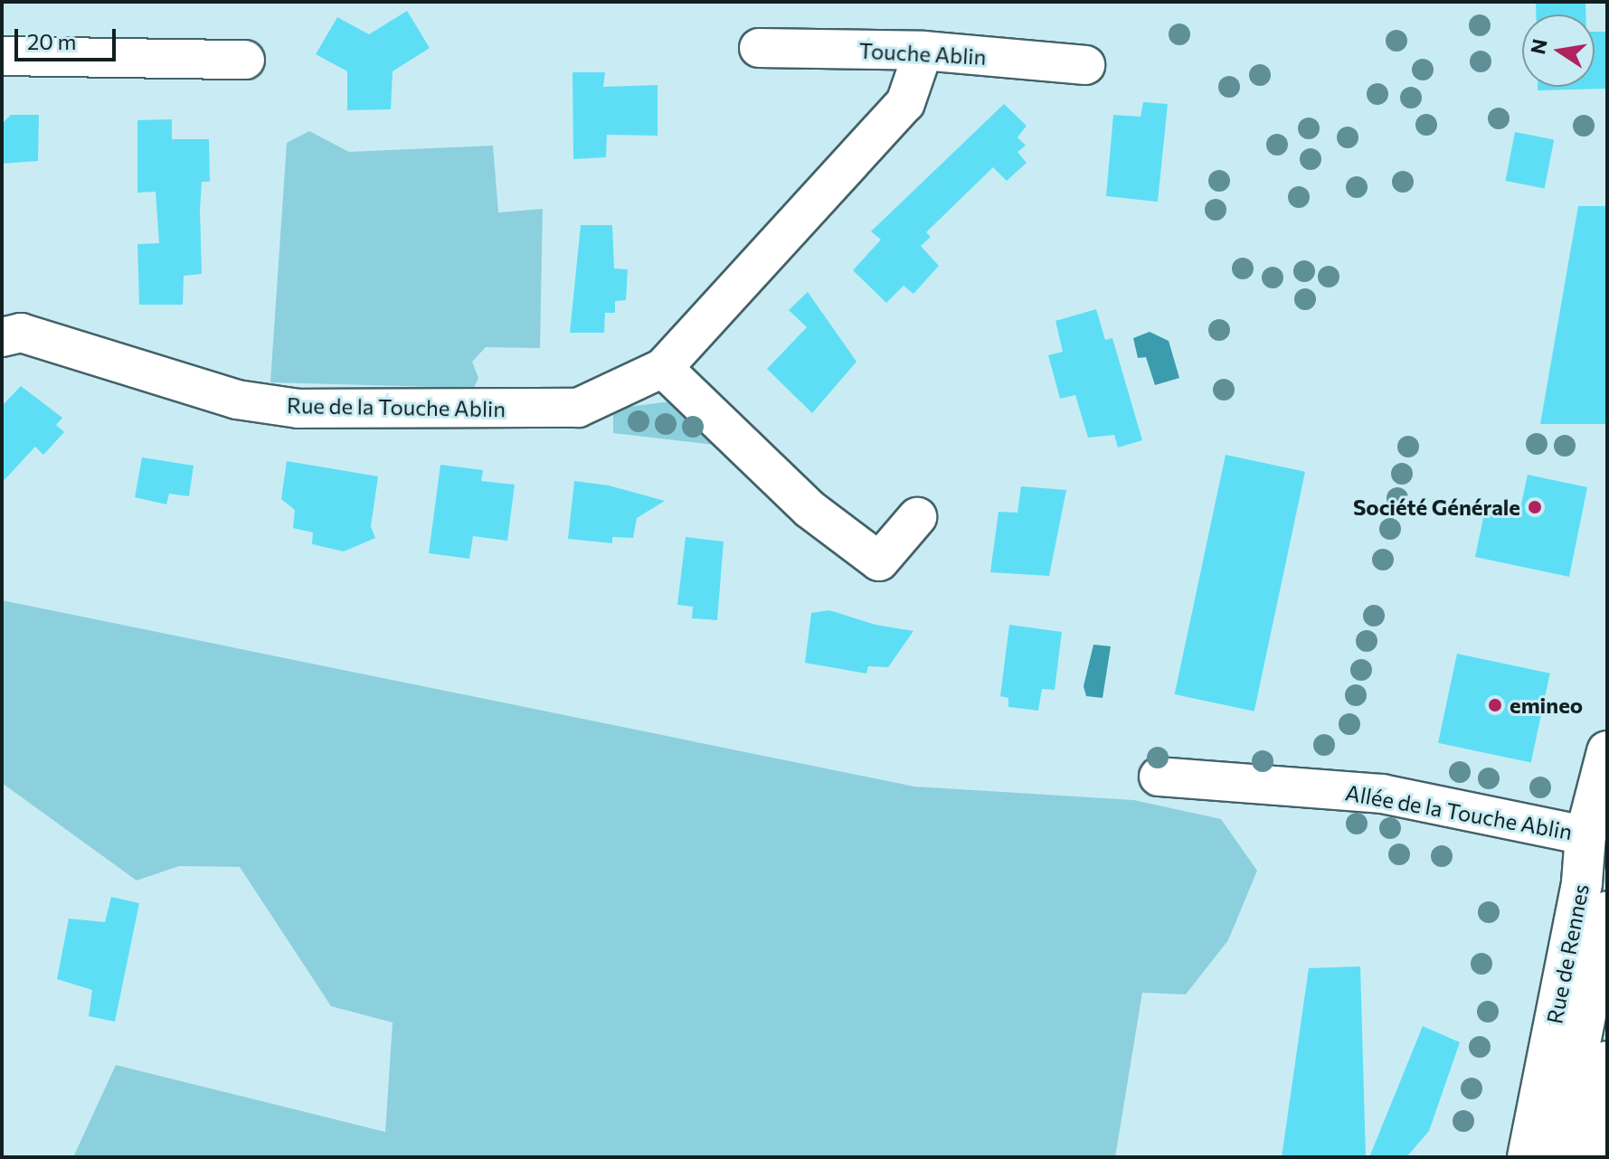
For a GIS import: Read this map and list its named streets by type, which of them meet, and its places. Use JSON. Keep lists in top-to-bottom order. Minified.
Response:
{"streets":{"main road":["Rue de Rennes"],"street":["Touche Ablin","Rue de la Touche Ablin","Allée de la Touche Ablin"]},"crossings":[["Touche Ablin","Rue de la Touche Ablin"],["Allée de la Touche Ablin","Rue de Rennes"]],"places":["Société Générale","emineo"],"scale_bar":"20 m","north":"left"}
